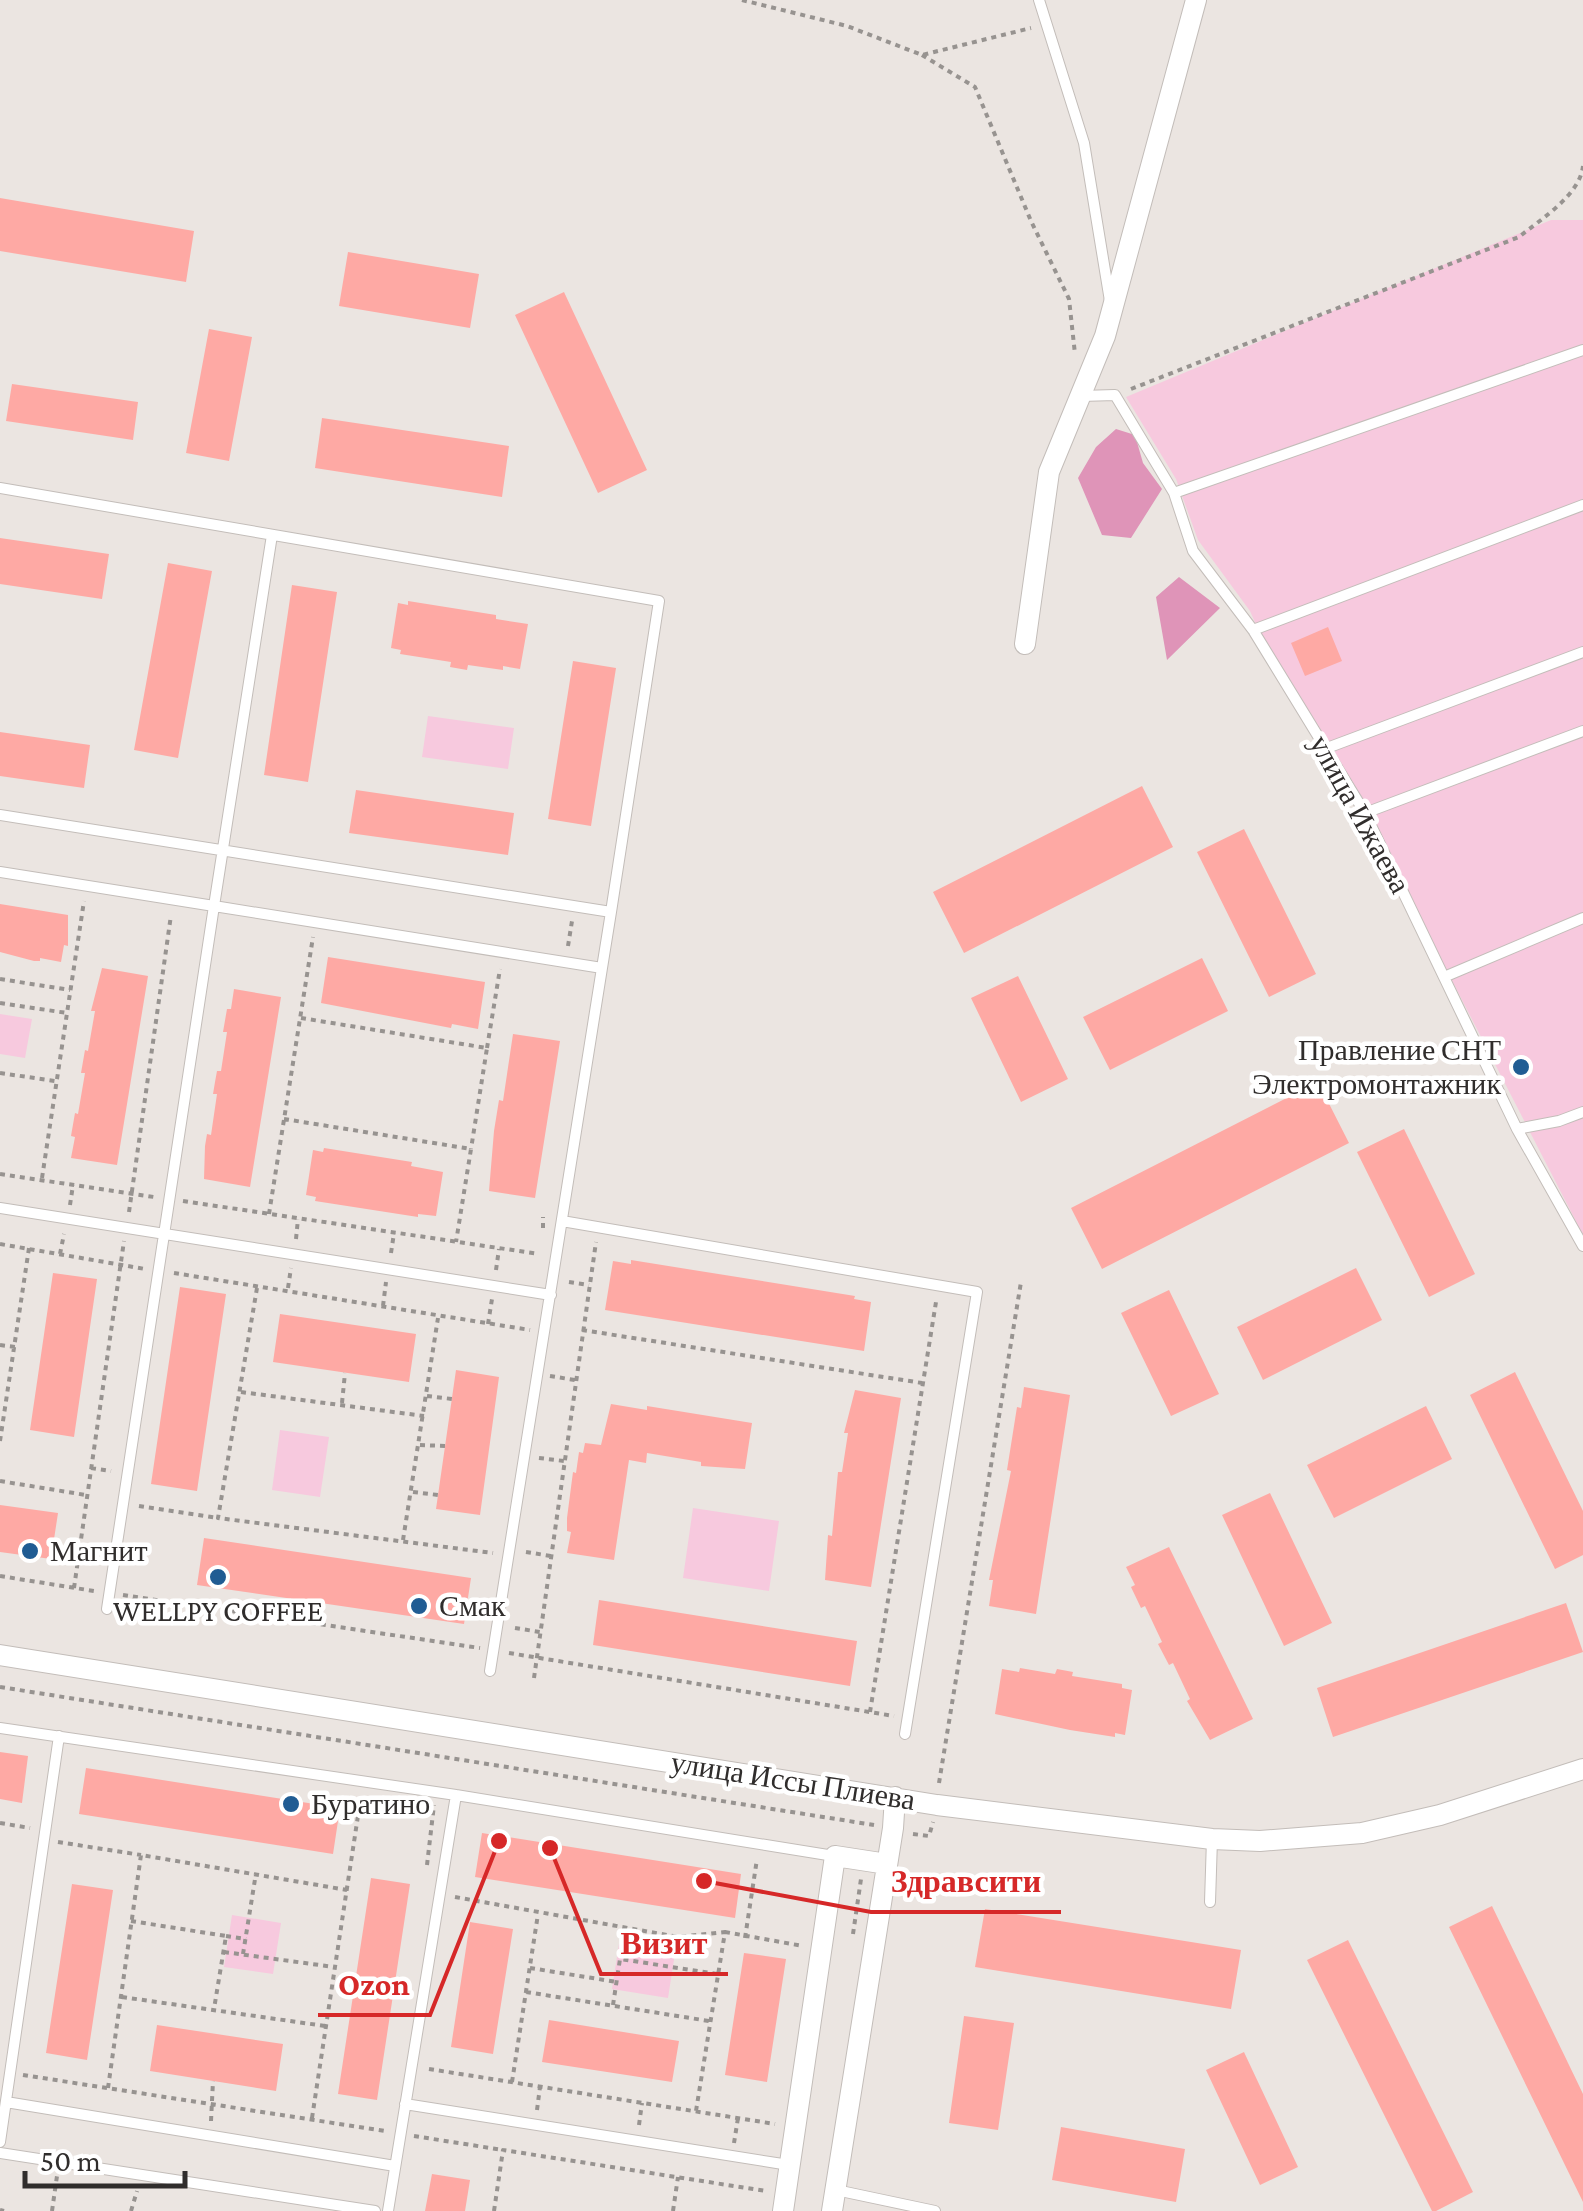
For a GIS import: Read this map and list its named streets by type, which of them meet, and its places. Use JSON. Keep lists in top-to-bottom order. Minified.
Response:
{"streets":{"street":["улица Иссы Плиева"],"lane":["улица Ижаева"]},"places":["Правление СНТ Электромонтажник","Магнит","WELLPY COFFEE","Смак","Буратино","Ozon","Визит","Здравсити"],"scale_bar":"50 m"}
